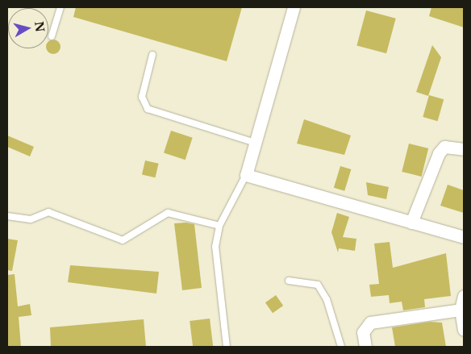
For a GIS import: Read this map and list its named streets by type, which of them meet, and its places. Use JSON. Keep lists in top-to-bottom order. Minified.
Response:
{"north":"right"}
